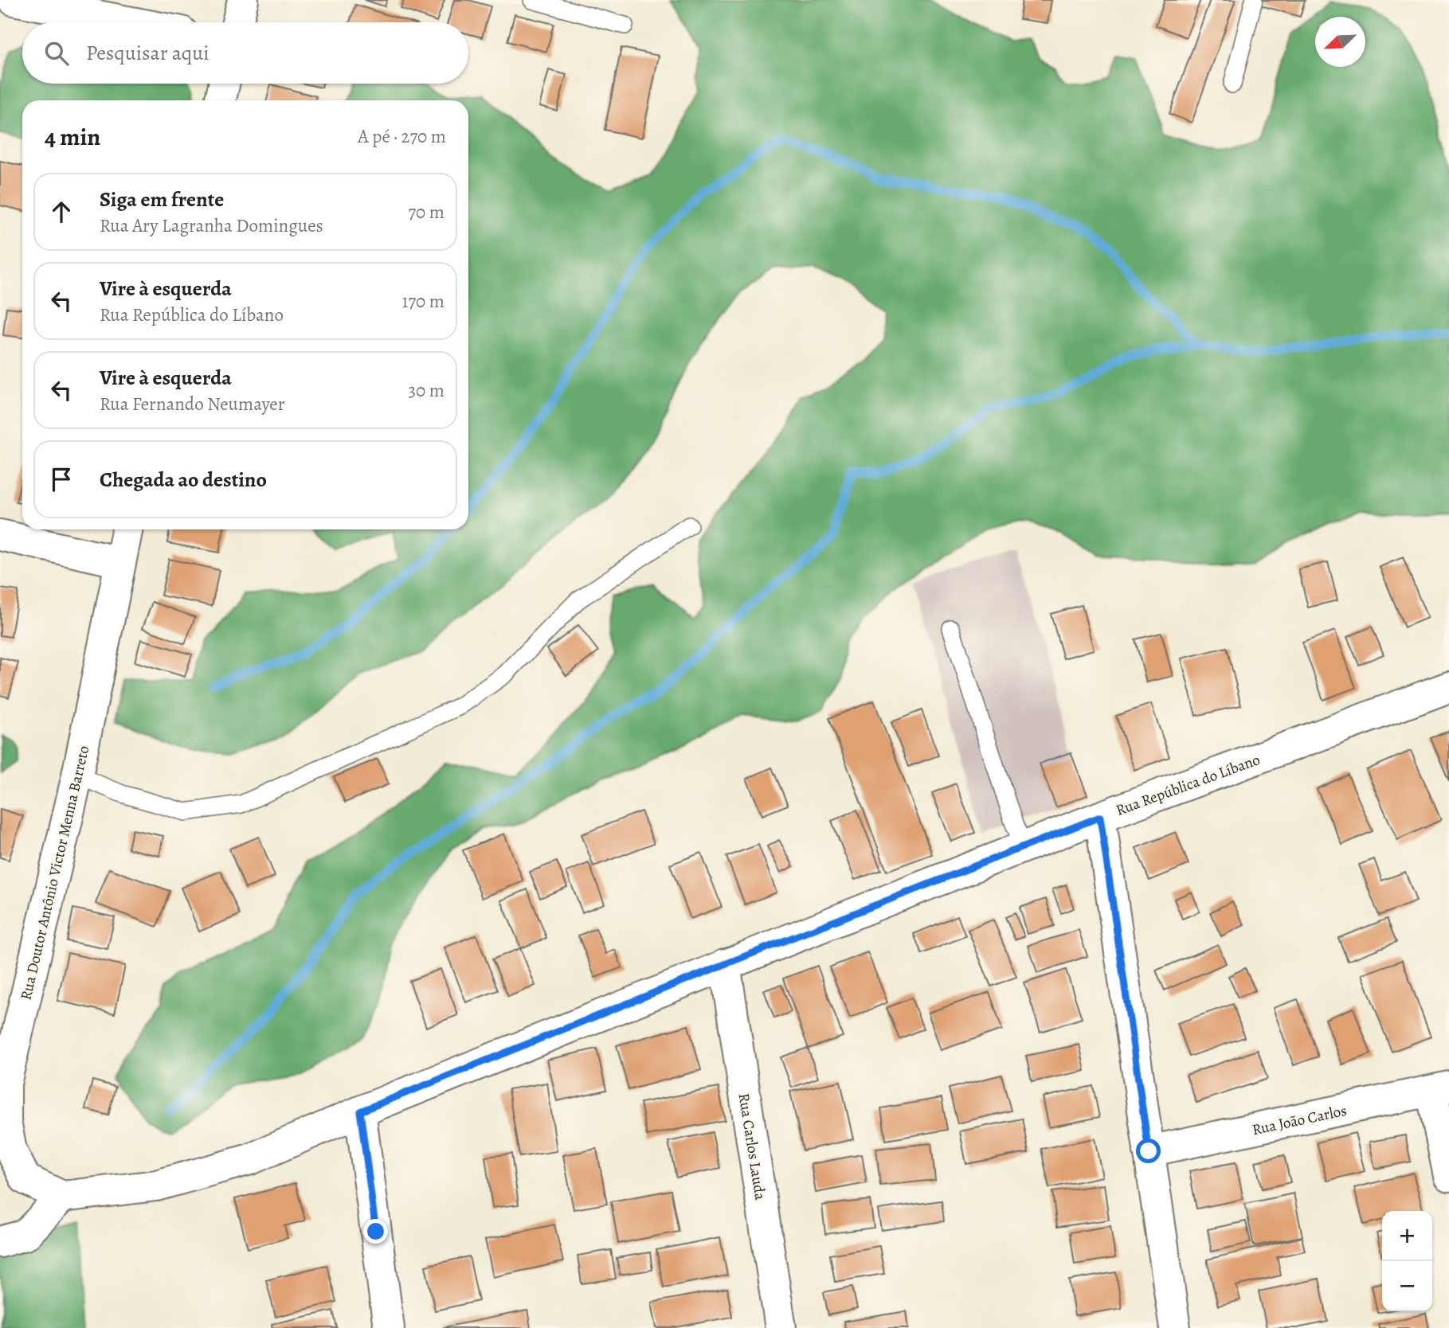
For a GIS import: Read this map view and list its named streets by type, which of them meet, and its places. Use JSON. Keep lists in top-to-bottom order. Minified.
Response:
{"streets":{"street":["Rua República do Líbano","Rua Doutor Antônio Victor Menna Barreto","Rua João Carlos","Rua Carlos Lauda"]},"crossings":[["Rua República do Líbano","Rua Doutor Antônio Victor Menna Barreto"],["Rua República do Líbano","Rua Carlos Lauda"]],"north":"bottom left","page":{"search":"Pesquisar aqui","heading":["4 min","A pé · 270 m"],"list":[["Siga em frente","Rua Ary Lagranha Domingues","70 m"],["Vire à esquerda","Rua República do Líbano","170 m"],["Vire à esquerda","Rua Fernando Neumayer","30 m"],"Chegada ao destino"],"map_buttons":["+","−"]}}
